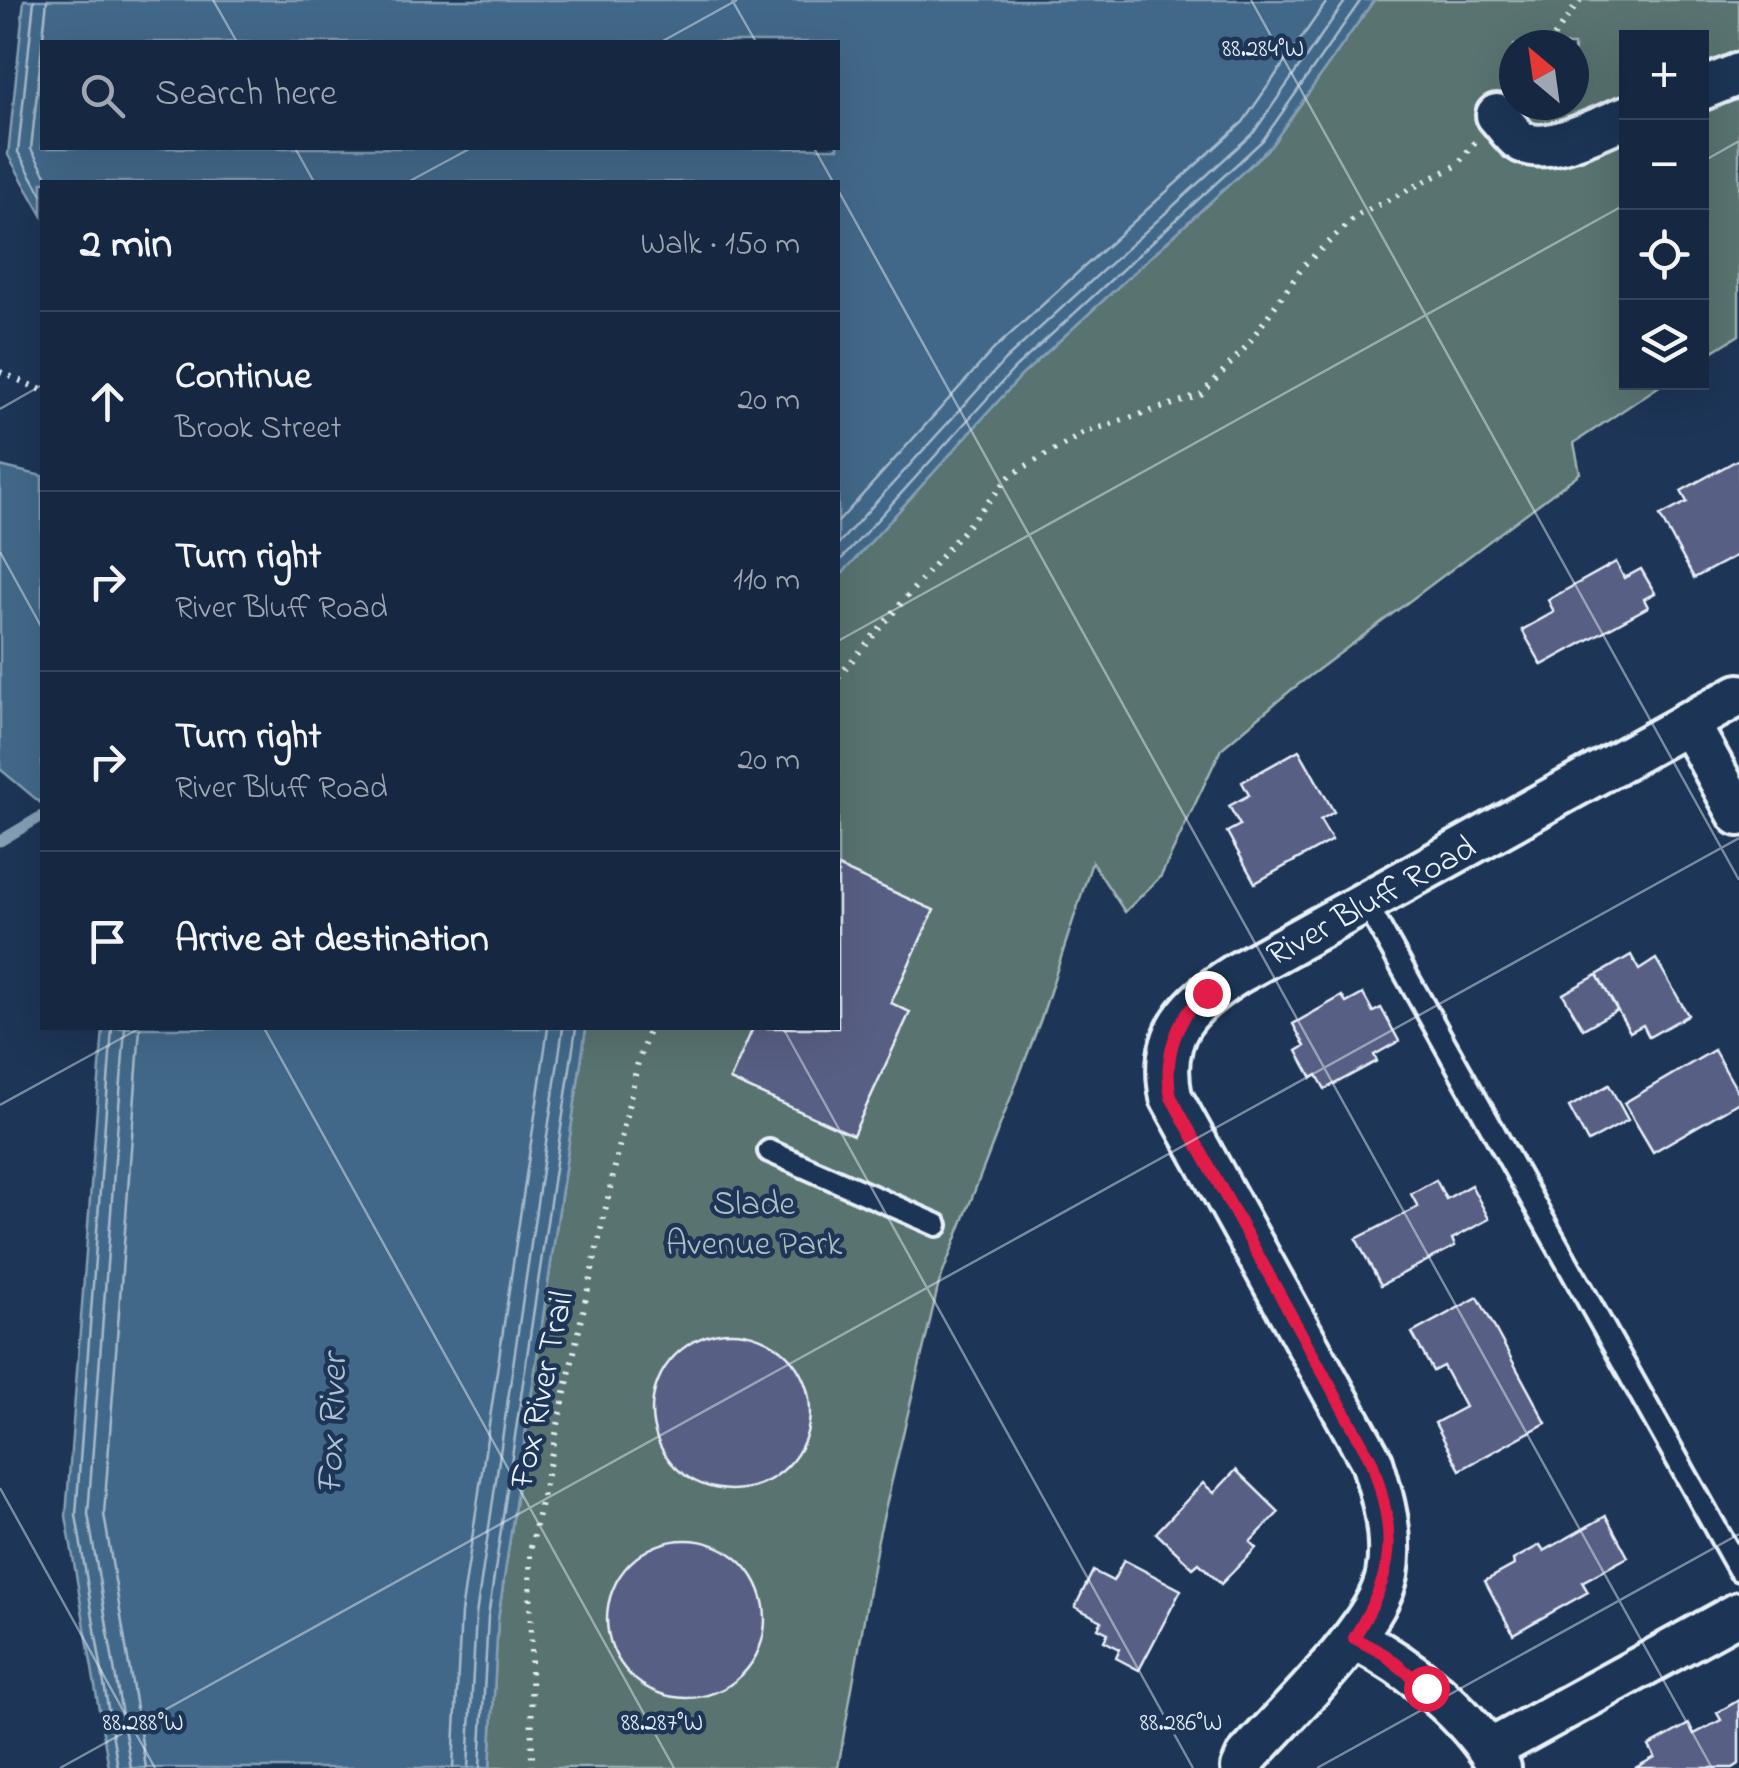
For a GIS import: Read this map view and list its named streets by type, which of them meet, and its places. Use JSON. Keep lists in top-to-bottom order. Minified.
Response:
{"streets":{"street":["River Bluff Road"],"path":["Fox River Trail"]},"water":["Fox River"],"parks":["Slade Avenue Park"],"north":"top left","page":{"map_buttons":["+","−"],"search":"Search here","heading":["2 min","Walk · 150 m"],"list":[["Continue","Brook Street","20 m"],["Turn right","River Bluff Road","110 m"],["Turn right","River Bluff Road","20 m"],"Arrive at destination"]},"coordinates":["88.284°W","88.288°W","88.287°W","88.286°W"]}
